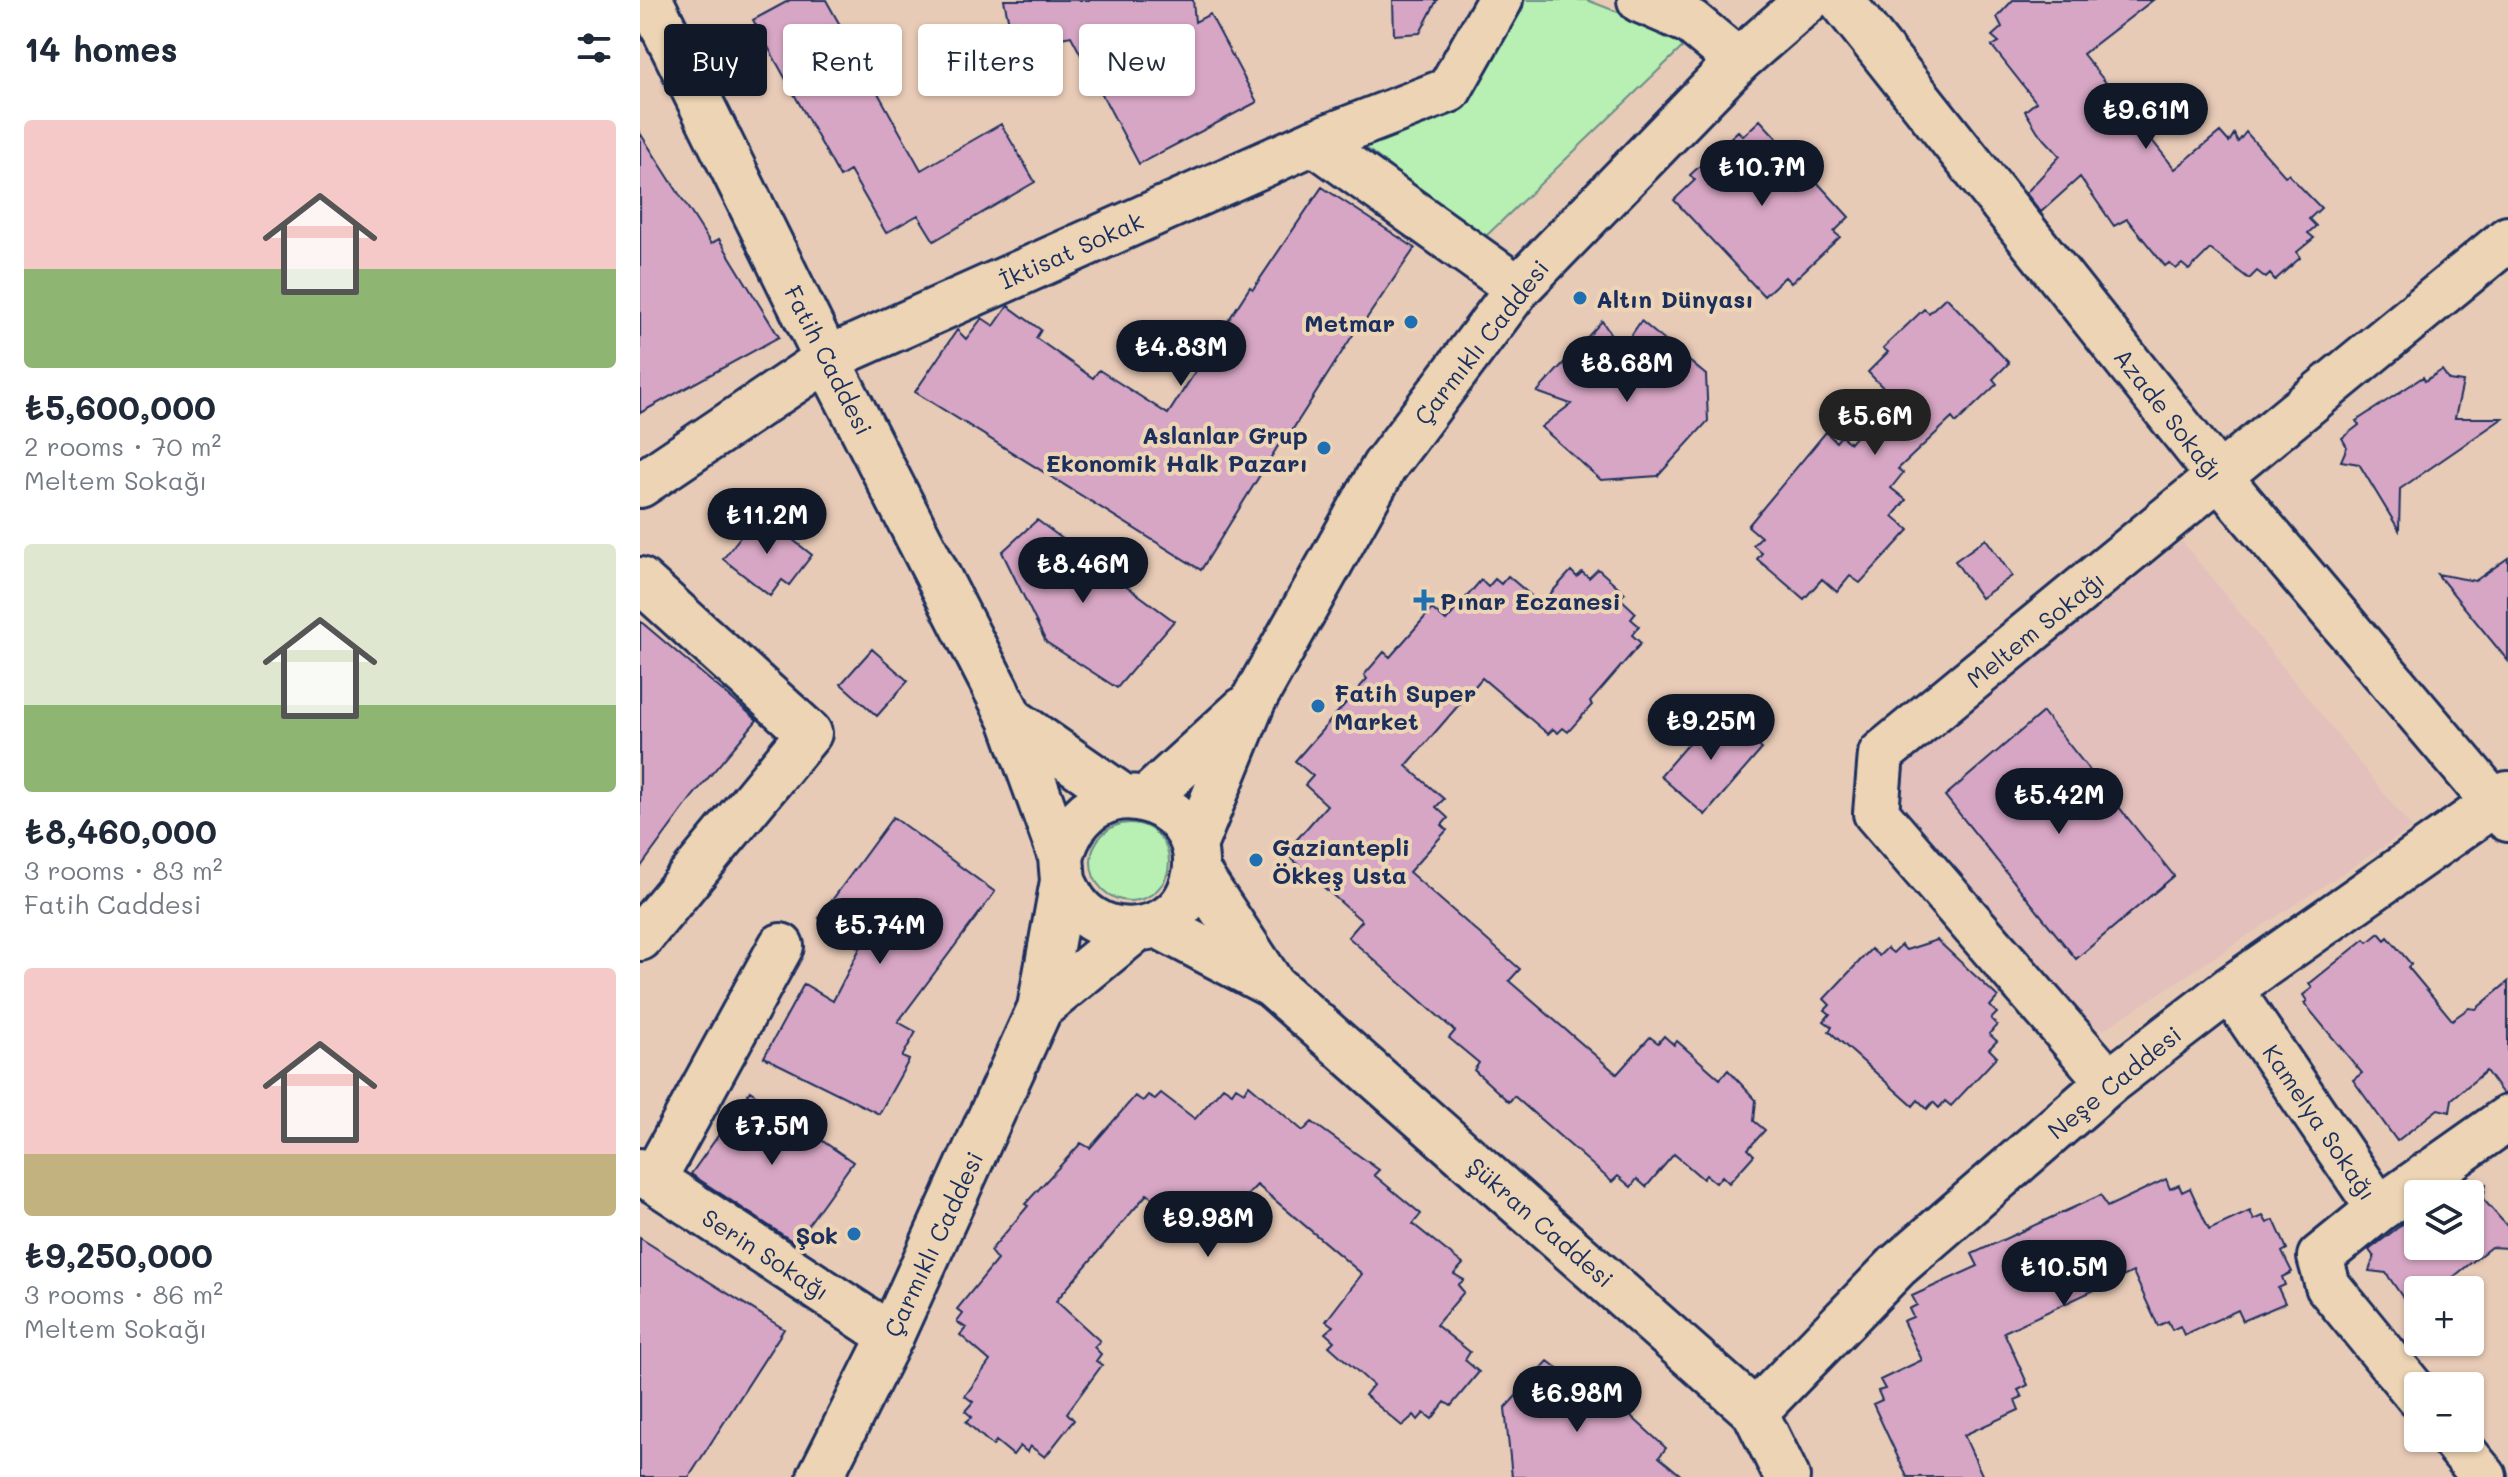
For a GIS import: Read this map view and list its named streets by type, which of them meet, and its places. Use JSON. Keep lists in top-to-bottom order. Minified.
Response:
{"streets":{"street":["İktisat Sokak","Çarmıklı Caddesi","Fatih Caddesi","Azade Sokağı","Meltem Sokağı","Neşe Caddesi","Kamelya Sokağı","Şükran Caddesi","Serin Sokağı"]},"crossings":[["İktisat Sokak","Fatih Caddesi"],["Çarmıklı Caddesi","Serin Sokağı"],["Azade Sokağı","Meltem Sokağı"],["Azade Sokağı","Neşe Caddesi"],["Meltem Sokağı","Neşe Caddesi"],["Neşe Caddesi","Kamelya Sokağı"],["Neşe Caddesi","Şükran Caddesi"]],"places":{"other":["Altın Dünyası","Metmar","Aslanlar Grup Ekonomik Halk Pazarı","Fatih Super Market","Gaziantepli Ökkeş Usta","Şok"],"health":["Pınar Eczanesi"]},"page":{"heading":"14 homes","chip":["Buy","Rent","Filters","New"],"price":["₺9.61M","₺10.7M","₺4.83M","₺8.68M","₺5.6M","₺11.2M","₺8.46M","₺9.25M","₺5.42M","₺5.74M","₺7.5M","₺9.98M","₺10.5M","₺6.98M"],"list":[{"name":"₺5,600,000","note":"2 rooms · 70 m² · Meltem Sokağı"},{"name":"₺8,460,000","note":"3 rooms · 83 m² · Fatih Caddesi"},{"name":"₺9,250,000","note":"3 rooms · 86 m² · Meltem Sokağı"}],"map_buttons":["+","−"]}}
